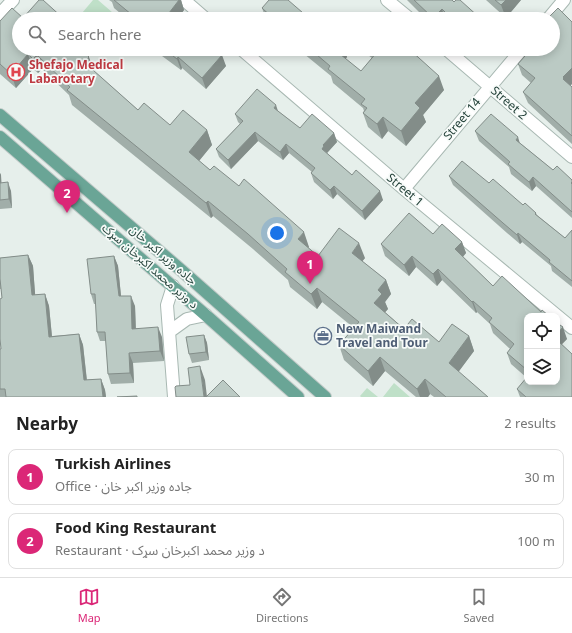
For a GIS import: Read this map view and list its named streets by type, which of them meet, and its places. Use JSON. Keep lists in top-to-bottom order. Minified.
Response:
{"streets":{"main road":["جاده وزیر اکبر خان","د وزیر محمد اکبرخان سړک"],"street":["Street 2","Street 14","Street 1"]},"crossings":[["Street 2","Street 14"],["Street 14","Street 1"]],"places":{"hospital":["Shefajo Medical Labarotary"],"office":["New Maiwand Travel and Tour"]},"page":{"search":"Search here","pins":["2","1"],"heading":["Nearby","2 results"],"list":[{"mark":"1","name":"Turkish Airlines","note":"Office · جاده وزیر اکبر خان","value":"30 m"},{"mark":"2","name":"Food King Restaurant","note":"Restaurant · د وزیر محمد اکبرخان سړک","value":"100 m"}],"nav":["Map","Directions","Saved"]}}
